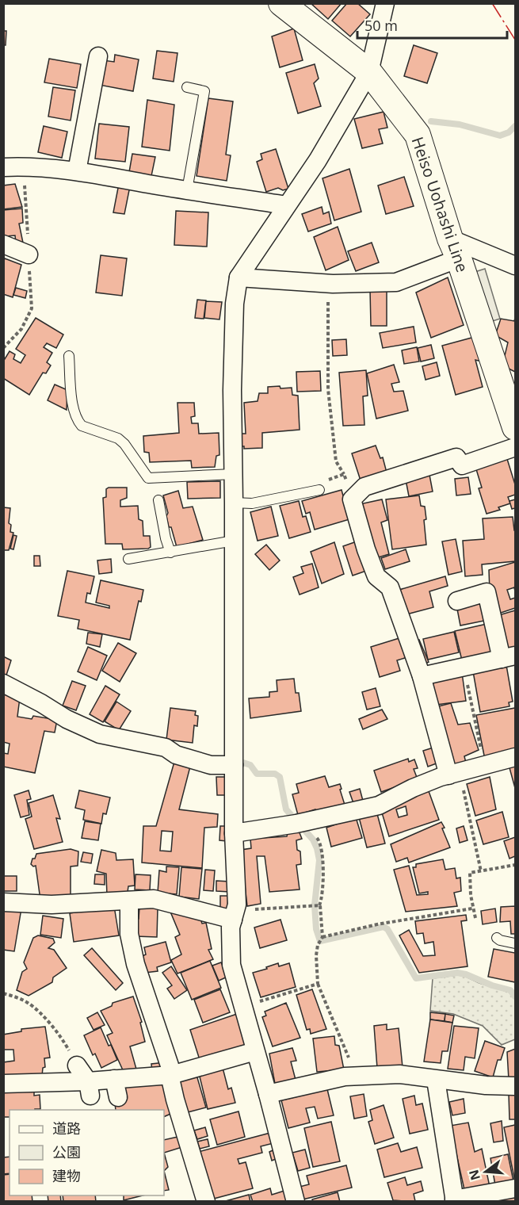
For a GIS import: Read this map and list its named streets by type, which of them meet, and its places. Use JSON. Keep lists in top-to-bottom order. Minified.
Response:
{"streets":{"main road":["Heiso Uohashi Line"]},"legend":["道路","公園","建物"],"scale_bar":"50 m","north":"left"}
